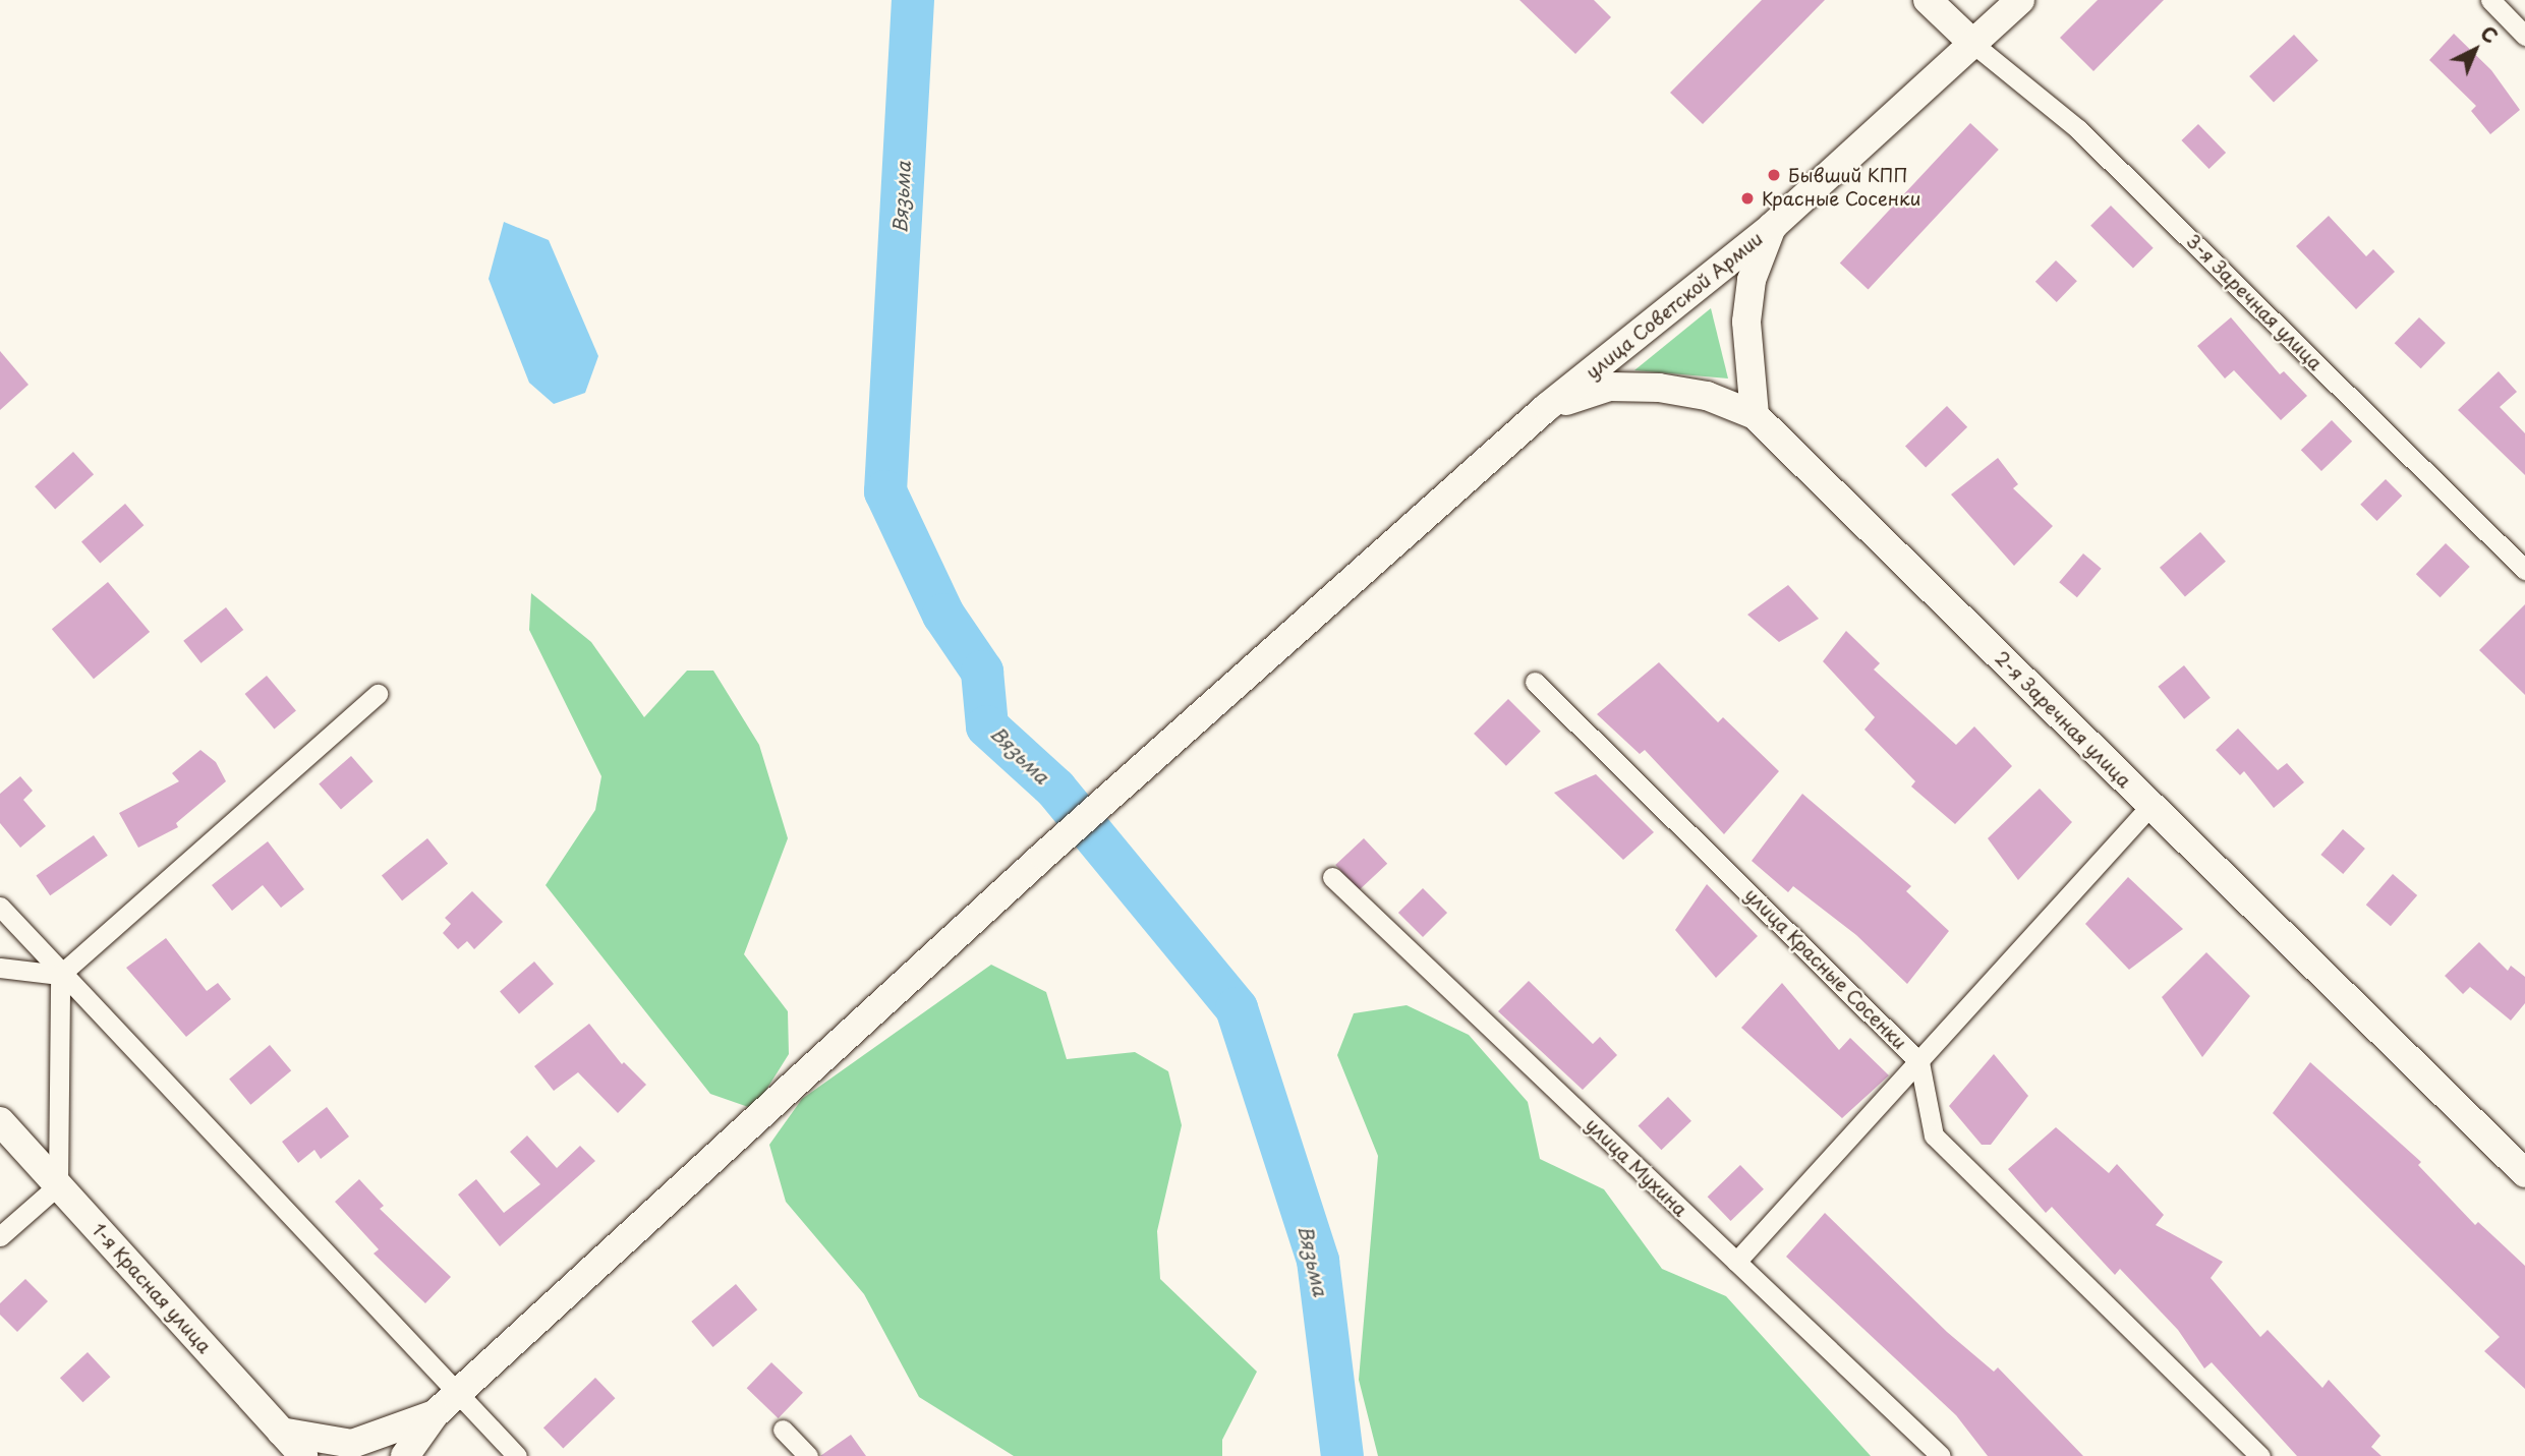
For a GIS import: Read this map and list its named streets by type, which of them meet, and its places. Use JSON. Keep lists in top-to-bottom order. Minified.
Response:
{"streets":{"main road":["улица Советской Армии","2-я Заречная улица","1-я Красная улица"],"street":["3-я Заречная улица","улица Красные Сосенки","улица Мухина"]},"crossings":[["3-я Заречная улица","улица Советской Армии"],["улица Советской Армии","2-я Заречная улица"]],"water":["Вязьма"],"places":["Бывший КПП","Красные Сосенки"],"north":"top right"}
